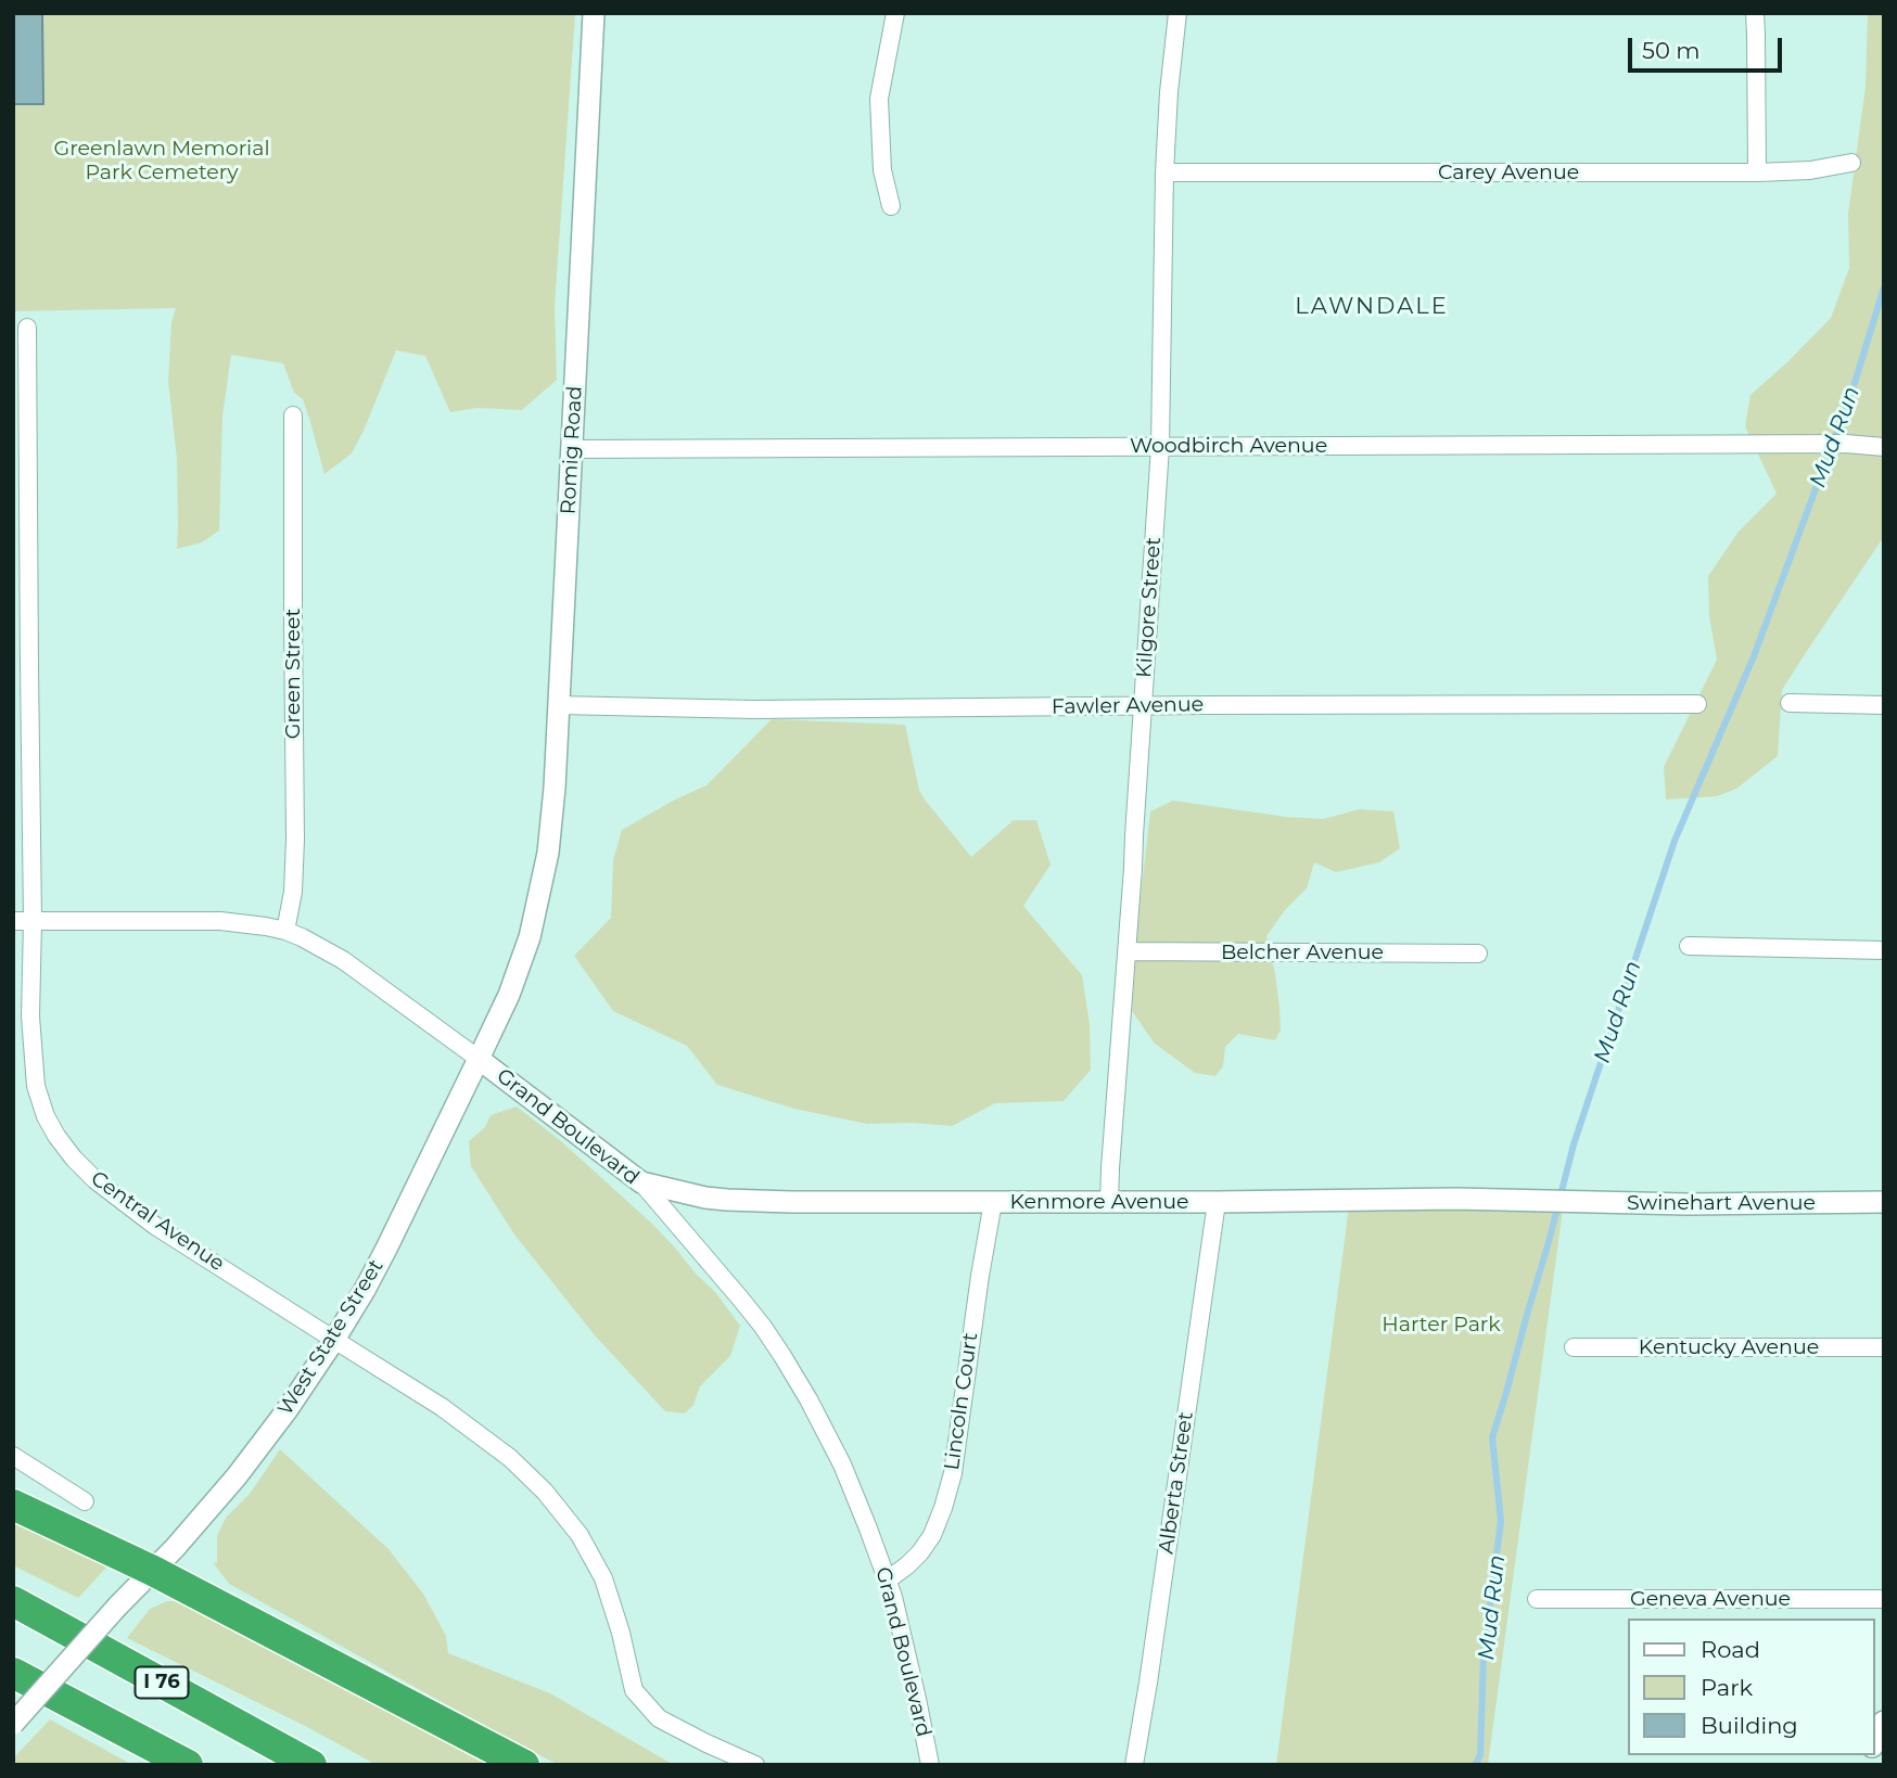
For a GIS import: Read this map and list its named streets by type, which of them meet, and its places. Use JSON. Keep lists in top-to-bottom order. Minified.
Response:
{"streets":{"highway":["I 76"],"street":["Carey Avenue","Woodbirch Avenue","Romig Road","Kilgore Street","Green Street","Fawler Avenue","Belcher Avenue","Grand Boulevard","Kenmore Avenue","Swinehart Avenue","Central Avenue","West State Street","Kentucky Avenue","Lincoln Court","Alberta Street","Geneva Avenue"]},"crossings":[["Carey Avenue","Kilgore Street"],["Woodbirch Avenue","Romig Road"],["Woodbirch Avenue","Kilgore Street"],["Romig Road","Fawler Avenue"],["Romig Road","West State Street"],["Kilgore Street","Fawler Avenue"],["Kilgore Street","Belcher Avenue"],["Kilgore Street","Kenmore Avenue"],["Green Street","Grand Boulevard"],["Grand Boulevard","Kenmore Avenue"],["Grand Boulevard","Central Avenue"],["Grand Boulevard","West State Street"],["Grand Boulevard","Lincoln Court"],["Kenmore Avenue","Swinehart Avenue"],["Kenmore Avenue","Lincoln Court"],["Kenmore Avenue","Alberta Street"],["Central Avenue","West State Street"]],"districts":["LAWNDALE"],"water":["Mud Run"],"parks":["Greenlawn Memorial Park Cemetery","Harter Park"],"legend":["Road","Park","Building"],"scale_bar":"50 m"}
